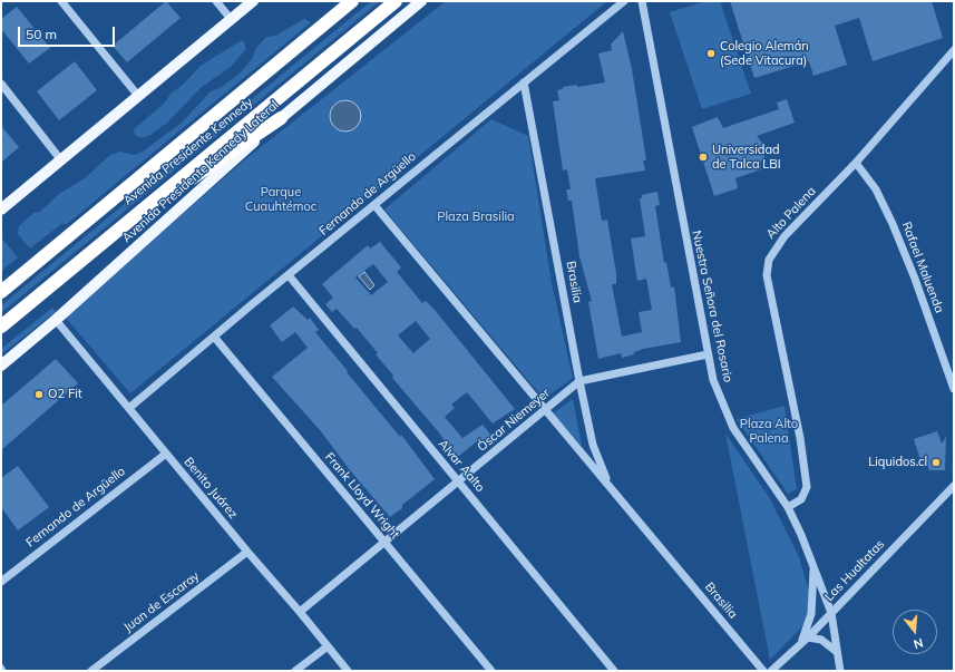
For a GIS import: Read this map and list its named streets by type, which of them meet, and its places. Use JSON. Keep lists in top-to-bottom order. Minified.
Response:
{"streets":{"highway":["Avenida Presidente Kennedy"],"main road":["Avenida Presidente Kennedy Lateral"],"street":["Fernando de Argüello","Alto Palena","Rafael Maluenda","Brasilia","Nuestra Señora del Rosario","Óscar Niemeyer","Alvar Aalto","Benito Juárez","Frank Lloyd Wright","Las Hualtatas","Juan de Escaray"]},"crossings":[["Avenida Presidente Kennedy Lateral","Benito Juárez"],["Fernando de Argüello","Brasilia"],["Fernando de Argüello","Alvar Aalto"],["Fernando de Argüello","Benito Juárez"],["Fernando de Argüello","Frank Lloyd Wright"],["Alto Palena","Rafael Maluenda"],["Alto Palena","Nuestra Señora del Rosario"],["Brasilia","Óscar Niemeyer"],["Nuestra Señora del Rosario","Óscar Niemeyer"],["Nuestra Señora del Rosario","Las Hualtatas"],["Óscar Niemeyer","Alvar Aalto"],["Óscar Niemeyer","Benito Juárez"],["Óscar Niemeyer","Frank Lloyd Wright"],["Benito Juárez","Juan de Escaray"]],"parks":["Parque Cuauhtémoc","Plaza Brasilia","Plaza Alto Palena"],"places":["Colegio Alemán (Sede Vitacura)","Universidad de Talca LBI","O2 Fit","Liquidos.cl"],"scale_bar":"50 m","north":"bottom"}
